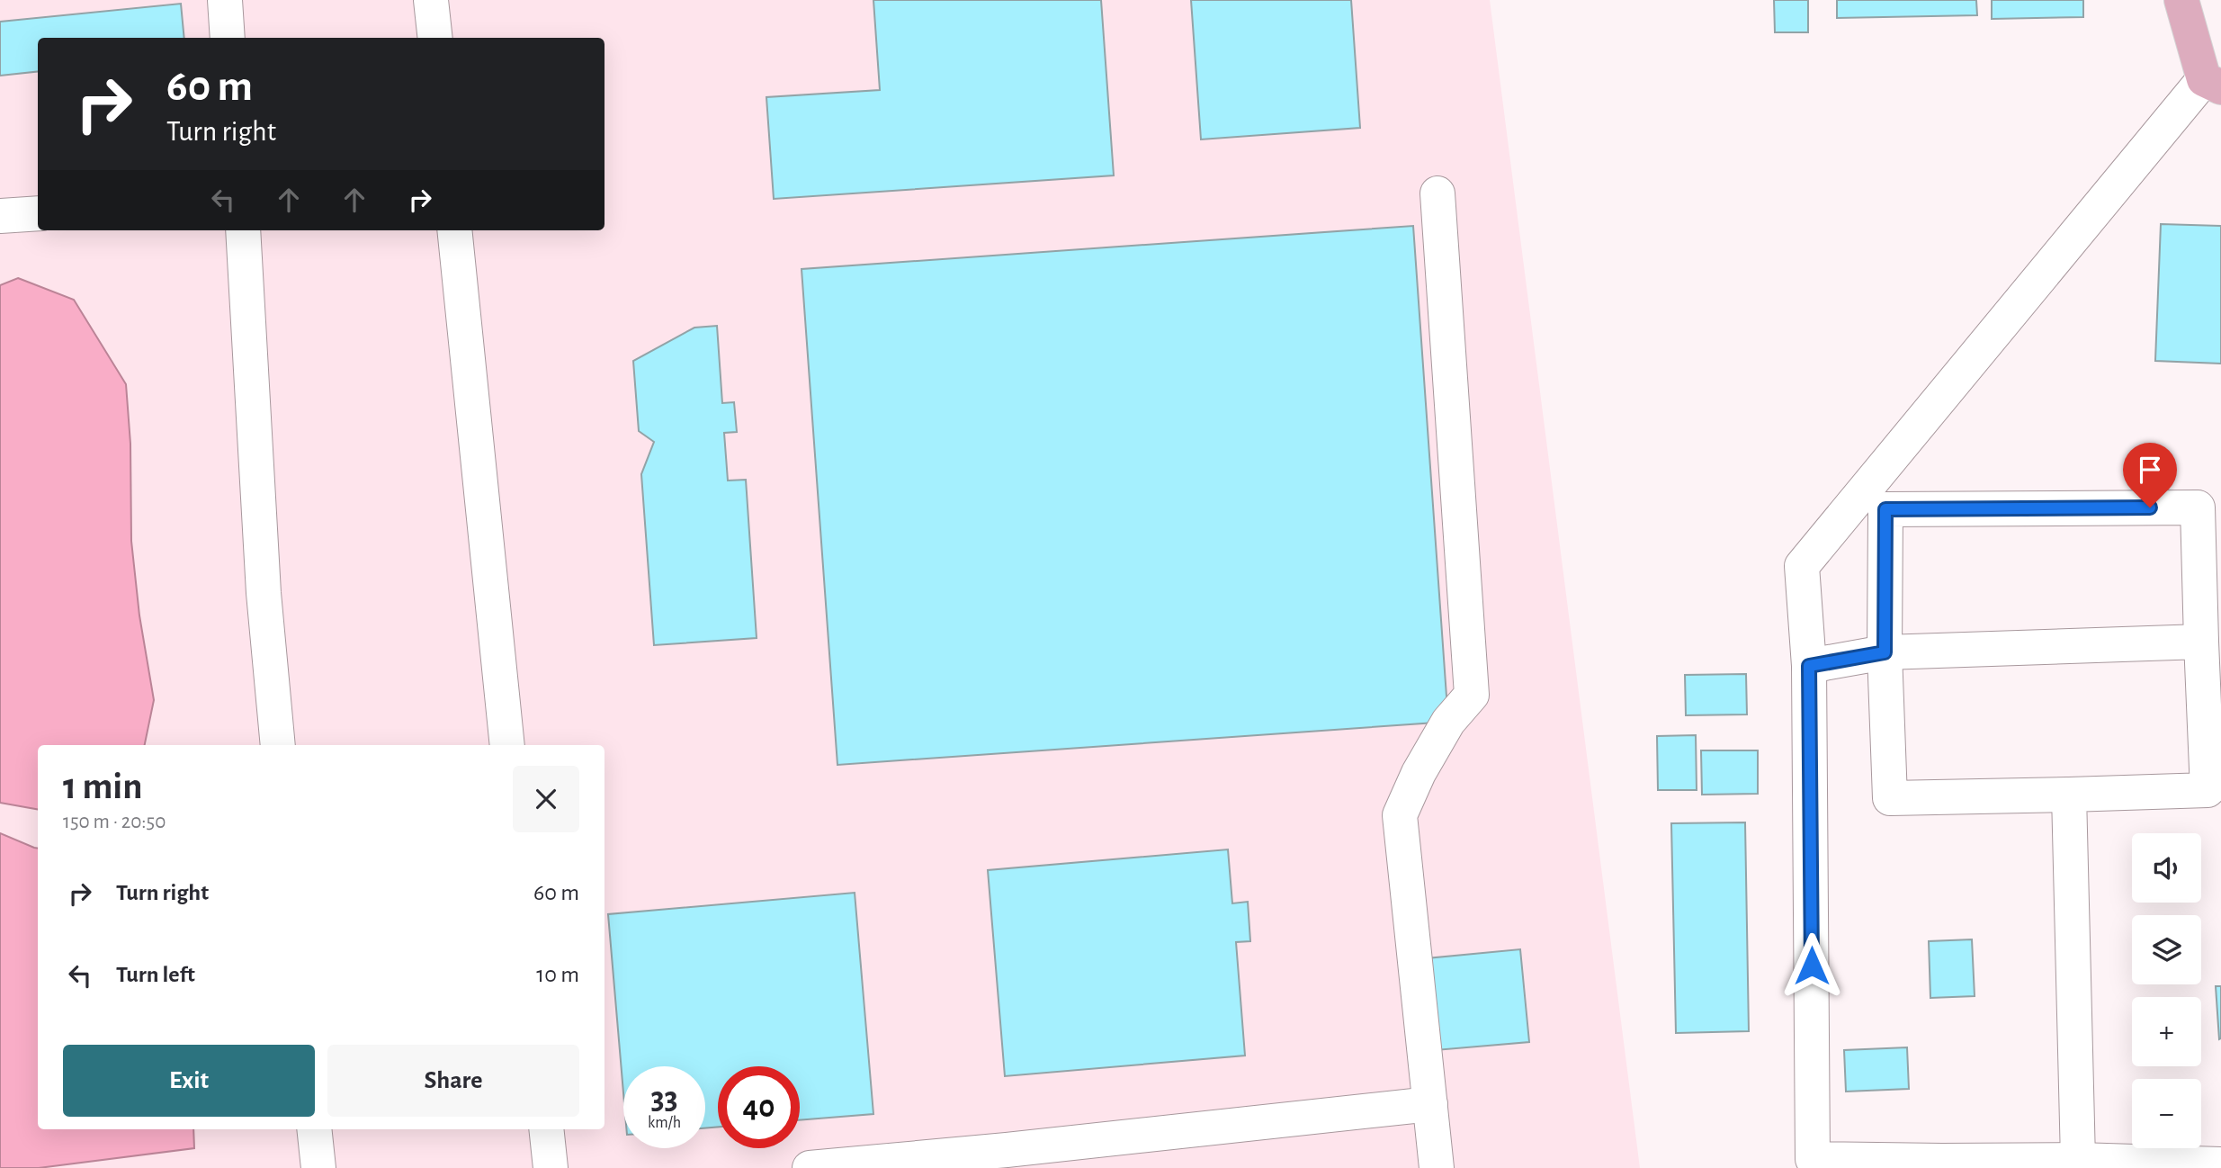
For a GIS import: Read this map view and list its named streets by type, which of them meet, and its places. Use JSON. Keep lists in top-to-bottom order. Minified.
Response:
{"page":{"turn":["60 m","Turn right"],"heading":["1 min","150 m · 20:50"],"map_buttons":["+","−"],"list":[{"name":"Turn right","value":"60 m"},{"name":"Turn left","value":"10 m"}],"buttons":["Exit","Share"],"speed":"33 km/h","limit":"40"}}
